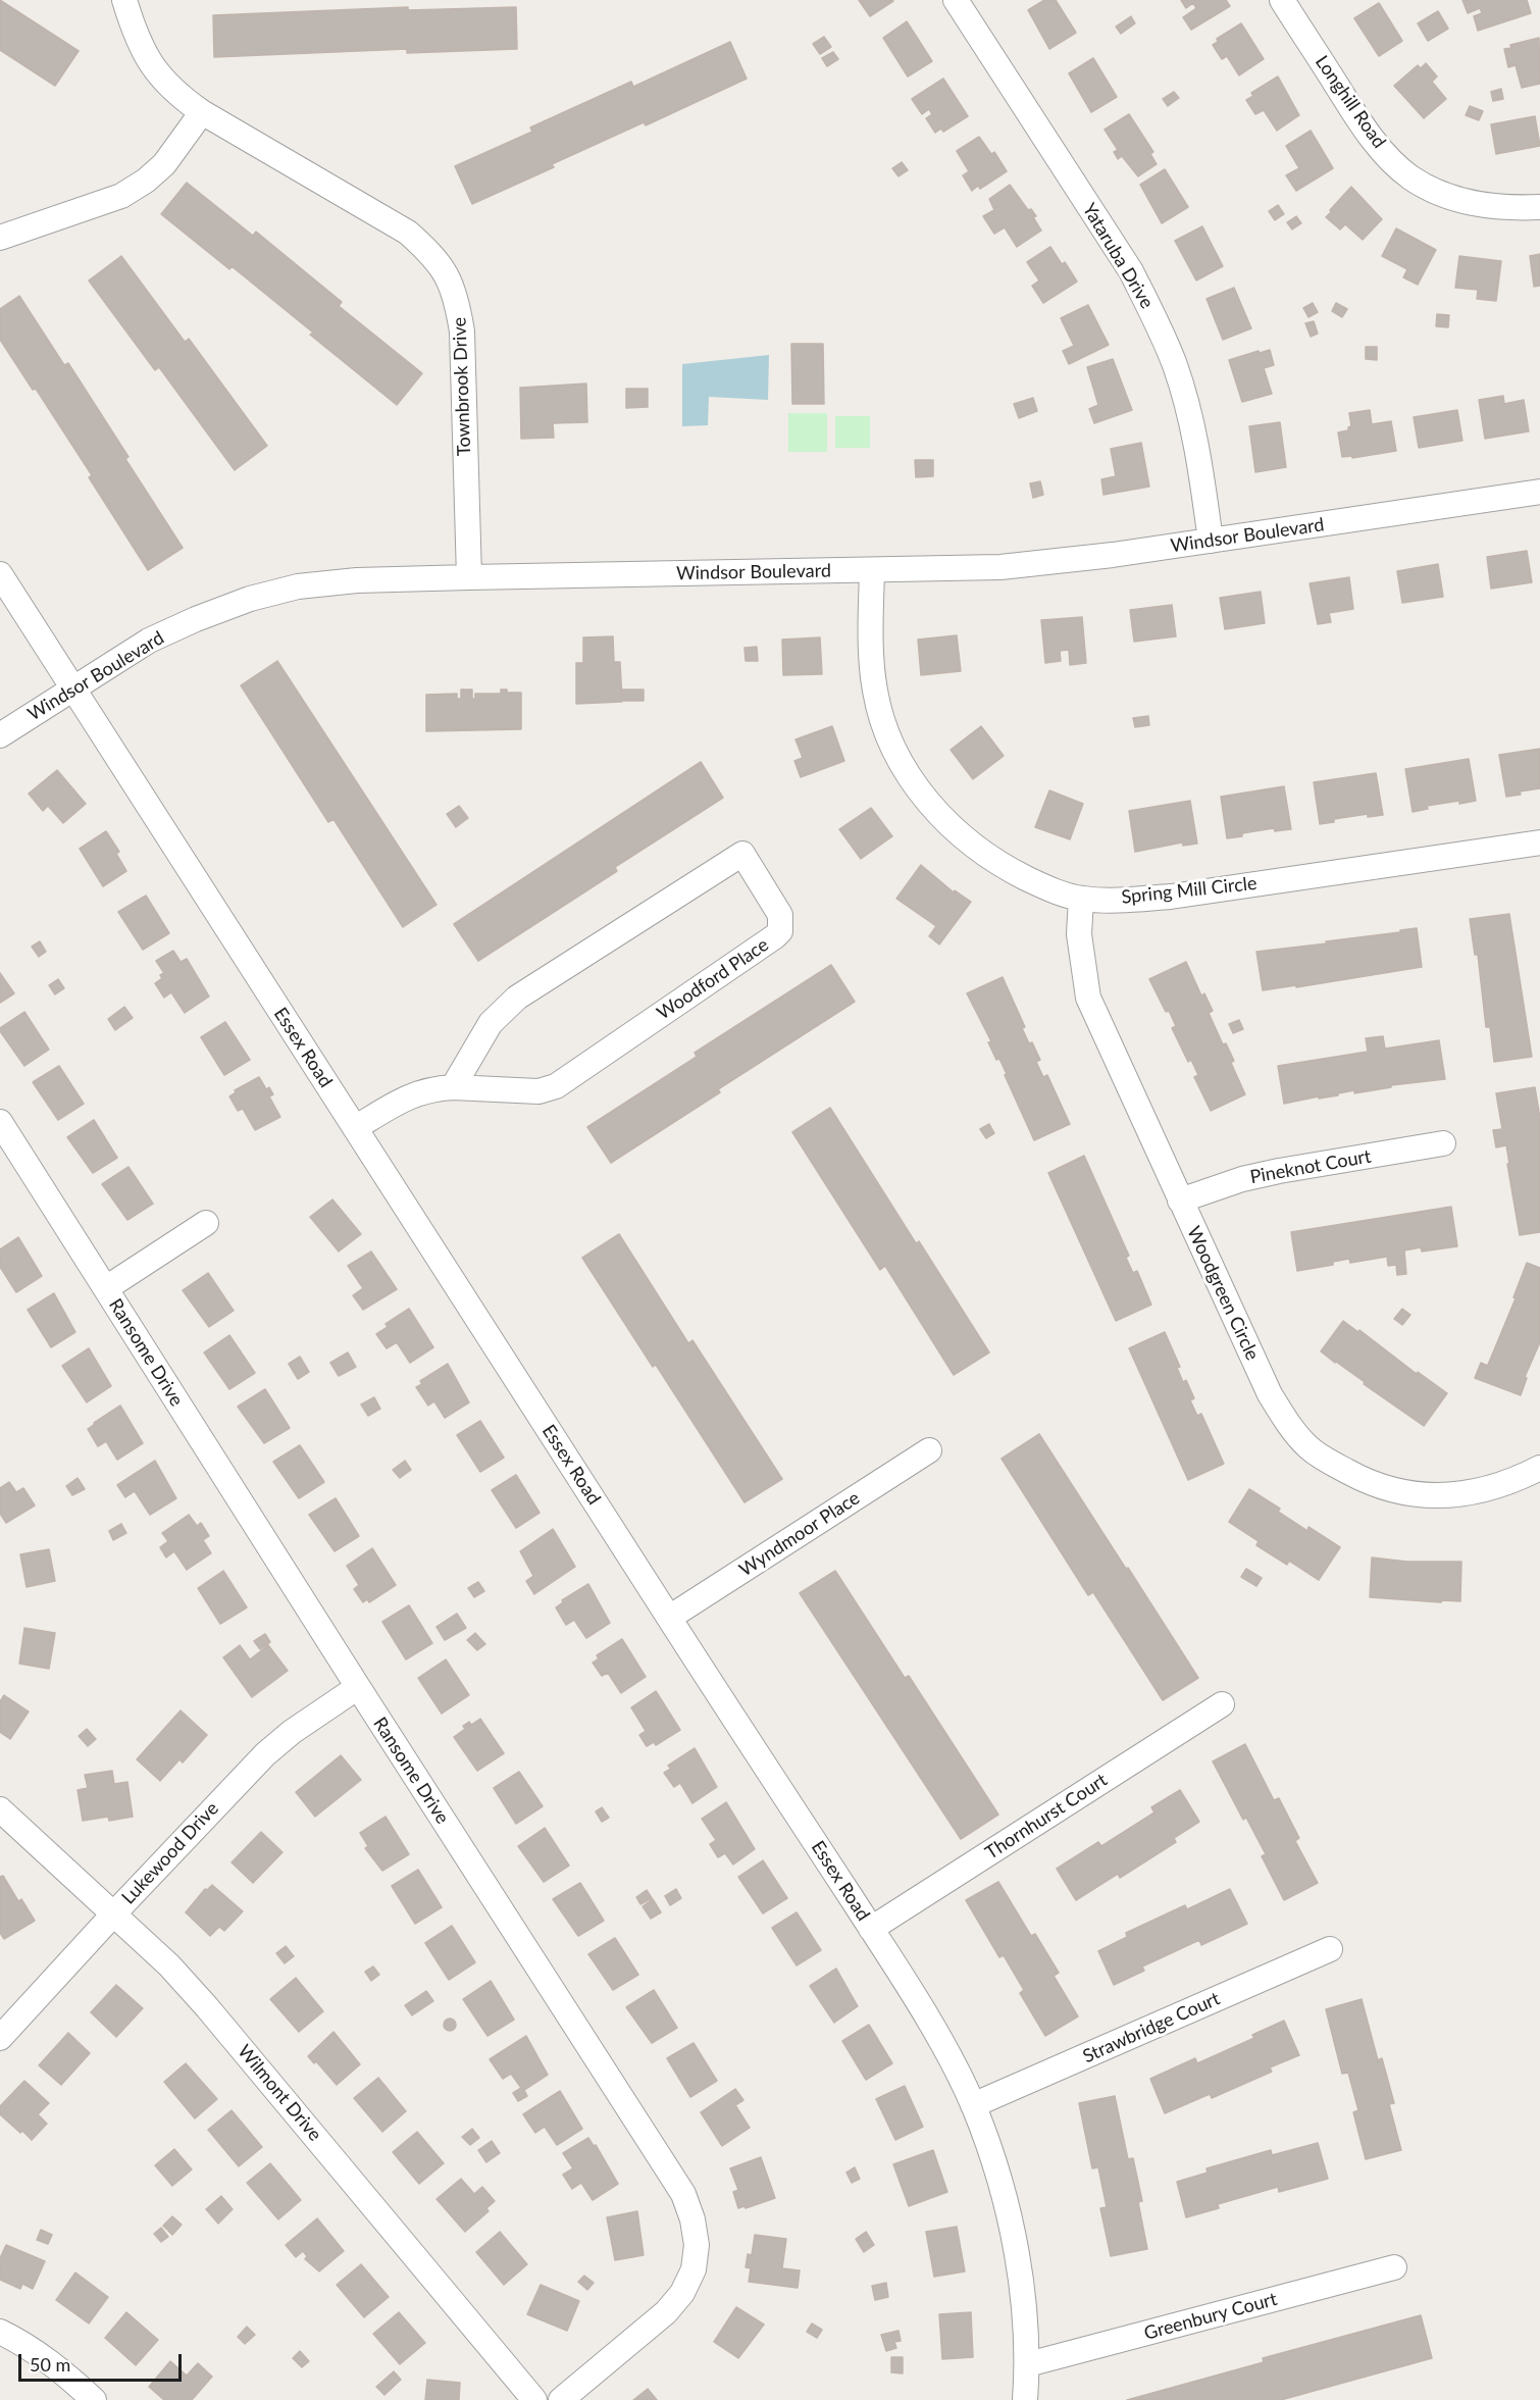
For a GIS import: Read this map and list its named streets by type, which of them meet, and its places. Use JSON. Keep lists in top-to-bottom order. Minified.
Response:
{"streets":{"street":["Longhill Road","Yataruba Drive","Townbrook Drive","Windsor Boulevard","Spring Mill Circle","Woodford Place","Essex Road","Pineknot Court","Woodgreen Circle","Ransome Drive","Wyndmoor Place","Thornhurst Court","Lukewood Drive","Strawbridge Court","Wilmont Drive","Greenbury Court"]},"crossings":[["Yataruba Drive","Windsor Boulevard"],["Townbrook Drive","Windsor Boulevard"],["Windsor Boulevard","Spring Mill Circle"],["Windsor Boulevard","Essex Road"],["Spring Mill Circle","Woodgreen Circle"],["Woodford Place","Essex Road"],["Essex Road","Wyndmoor Place"],["Essex Road","Thornhurst Court"],["Essex Road","Strawbridge Court"],["Essex Road","Greenbury Court"],["Pineknot Court","Woodgreen Circle"],["Ransome Drive","Lukewood Drive"],["Lukewood Drive","Wilmont Drive"]],"scale_bar":"50 m"}
